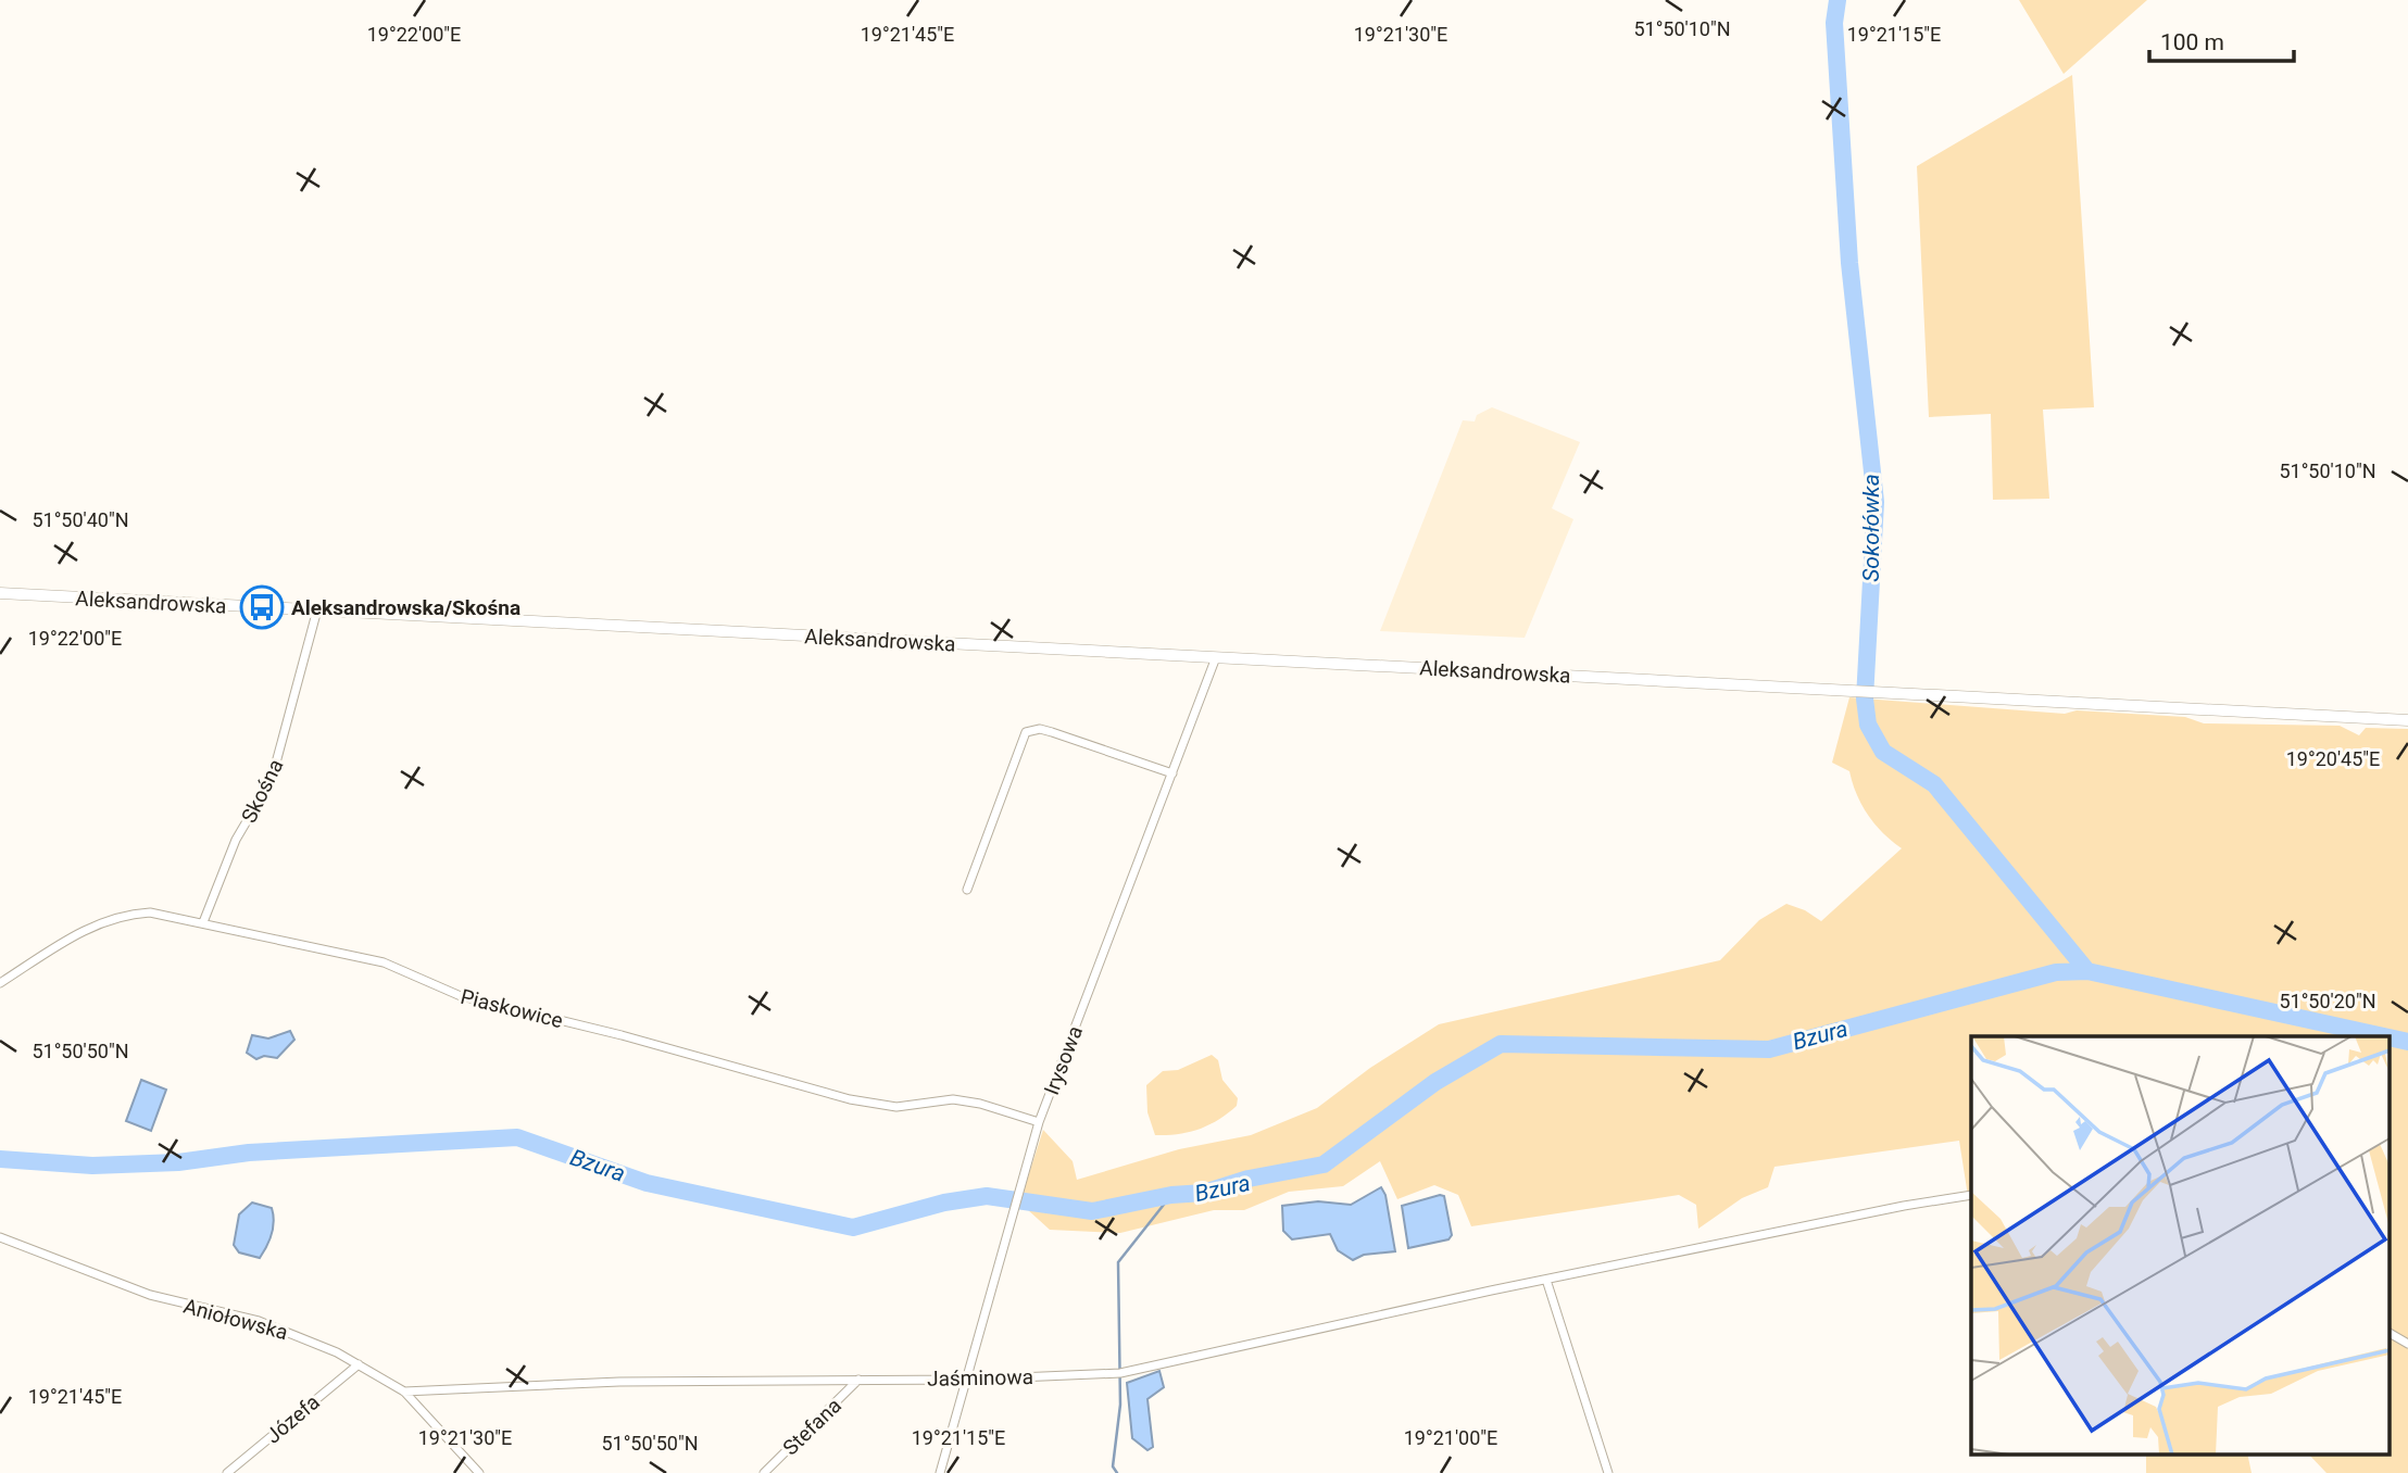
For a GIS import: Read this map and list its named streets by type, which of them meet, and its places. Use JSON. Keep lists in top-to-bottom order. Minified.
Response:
{"streets":{"main road":["Aleksandrowska"],"street":["Skośna","Piaskowice","Irysowa","Aniołowska","Jaśminowa","Józefa","Stefana"]},"crossings":[["Aleksandrowska","Skośna"],["Aleksandrowska","Irysowa"],["Skośna","Piaskowice"],["Piaskowice","Irysowa"],["Irysowa","Jaśminowa"],["Aniołowska","Jaśminowa"],["Aniołowska","Józefa"],["Jaśminowa","Stefana"]],"water":["Sokołówka","Bzura"],"places":{"bus stop":["Aleksandrowska/Skośna"]},"scale_bar":"100 m","coordinates":["51°50'10\"N","19°22'00\"E","19°21'45\"E","19°21'30\"E","19°21'15\"E","51°50'40\"N","19°20'45\"E","51°50'20\"N","51°50'50\"N","19°21'00\"E"]}
